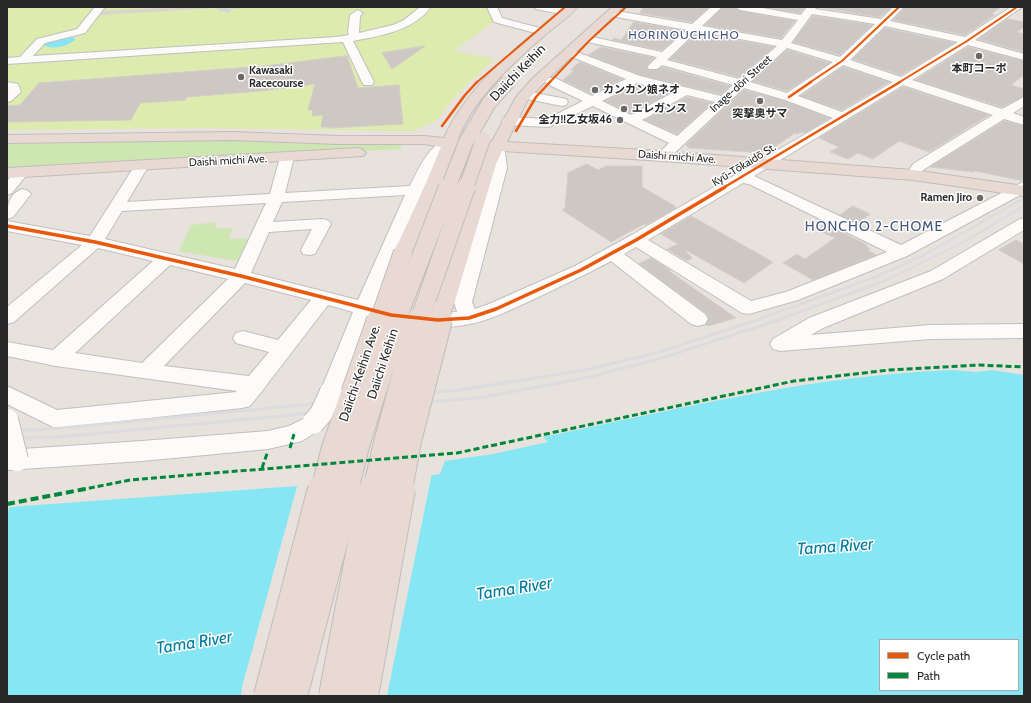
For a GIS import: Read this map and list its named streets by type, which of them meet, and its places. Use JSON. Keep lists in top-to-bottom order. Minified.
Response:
{"streets":{"highway":["Daiichi Keihin","Daishi michi Ave.","Daiichi-Keihin Ave."],"street":["Inage-dōri Street","Kyū-Tōkaidō St."]},"crossings":[["Inage-dōri Street","Daishi michi Ave."],["Daishi michi Ave.","Kyū-Tōkaidō St."],["Daishi michi Ave.","Daiichi-Keihin Ave."]],"districts":["HORINOUCHICHO","HONCHO 2-CHOME"],"water":["Tama River"],"places":["本町コーポ","Kawasaki Racecourse","カンカン娘ネオ","突撃奥サマ","エレガンス","全力!!乙女坂46","Ramen Jiro"],"legend":["Cycle path","Path"]}
